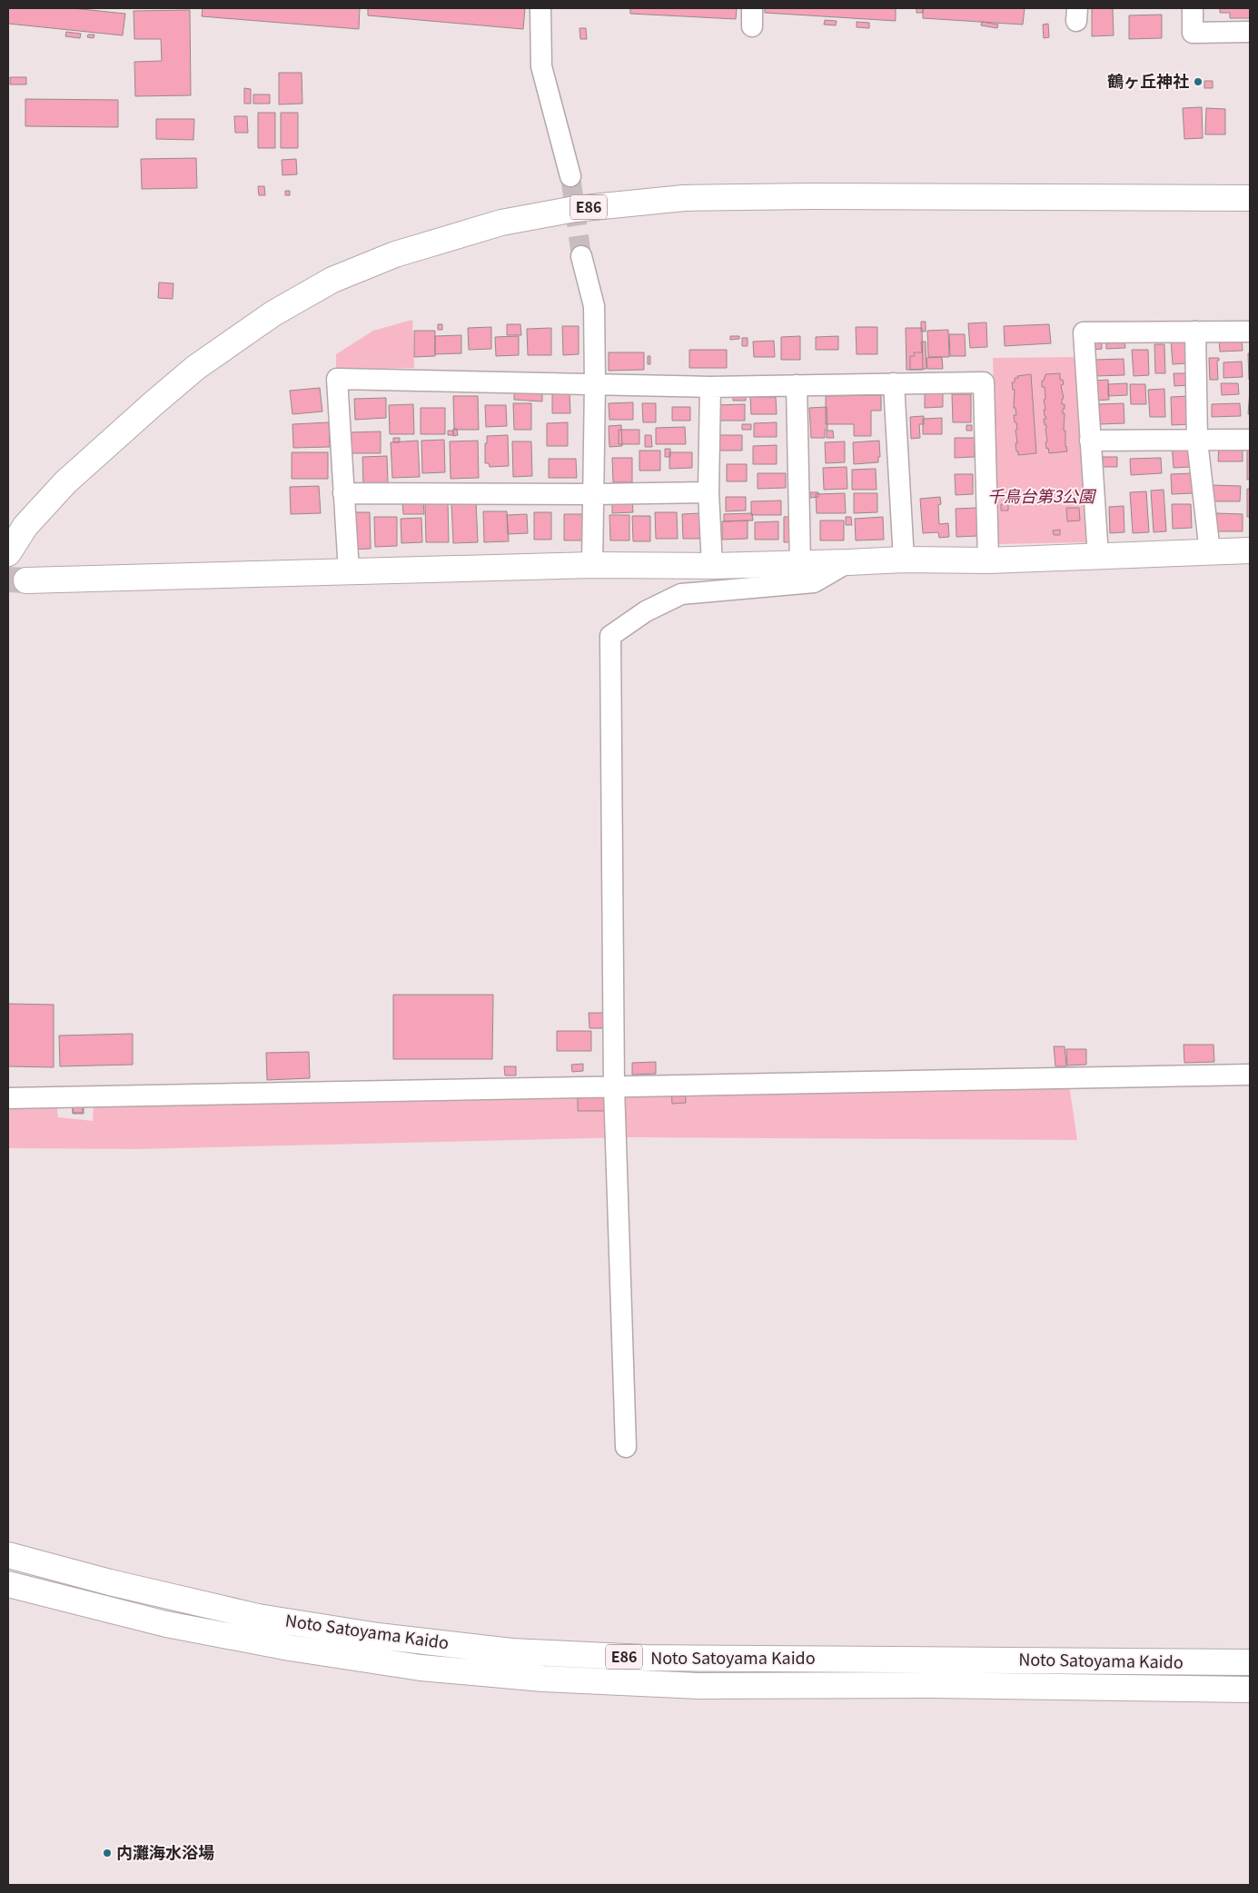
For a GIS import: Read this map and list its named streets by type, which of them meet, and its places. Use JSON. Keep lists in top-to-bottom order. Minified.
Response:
{"streets":{"main road":["E86","Noto Satoyama Kaido"]},"parks":["千鳥台第3公園"],"places":["鶴ヶ丘神社","内灘海水浴場"]}
